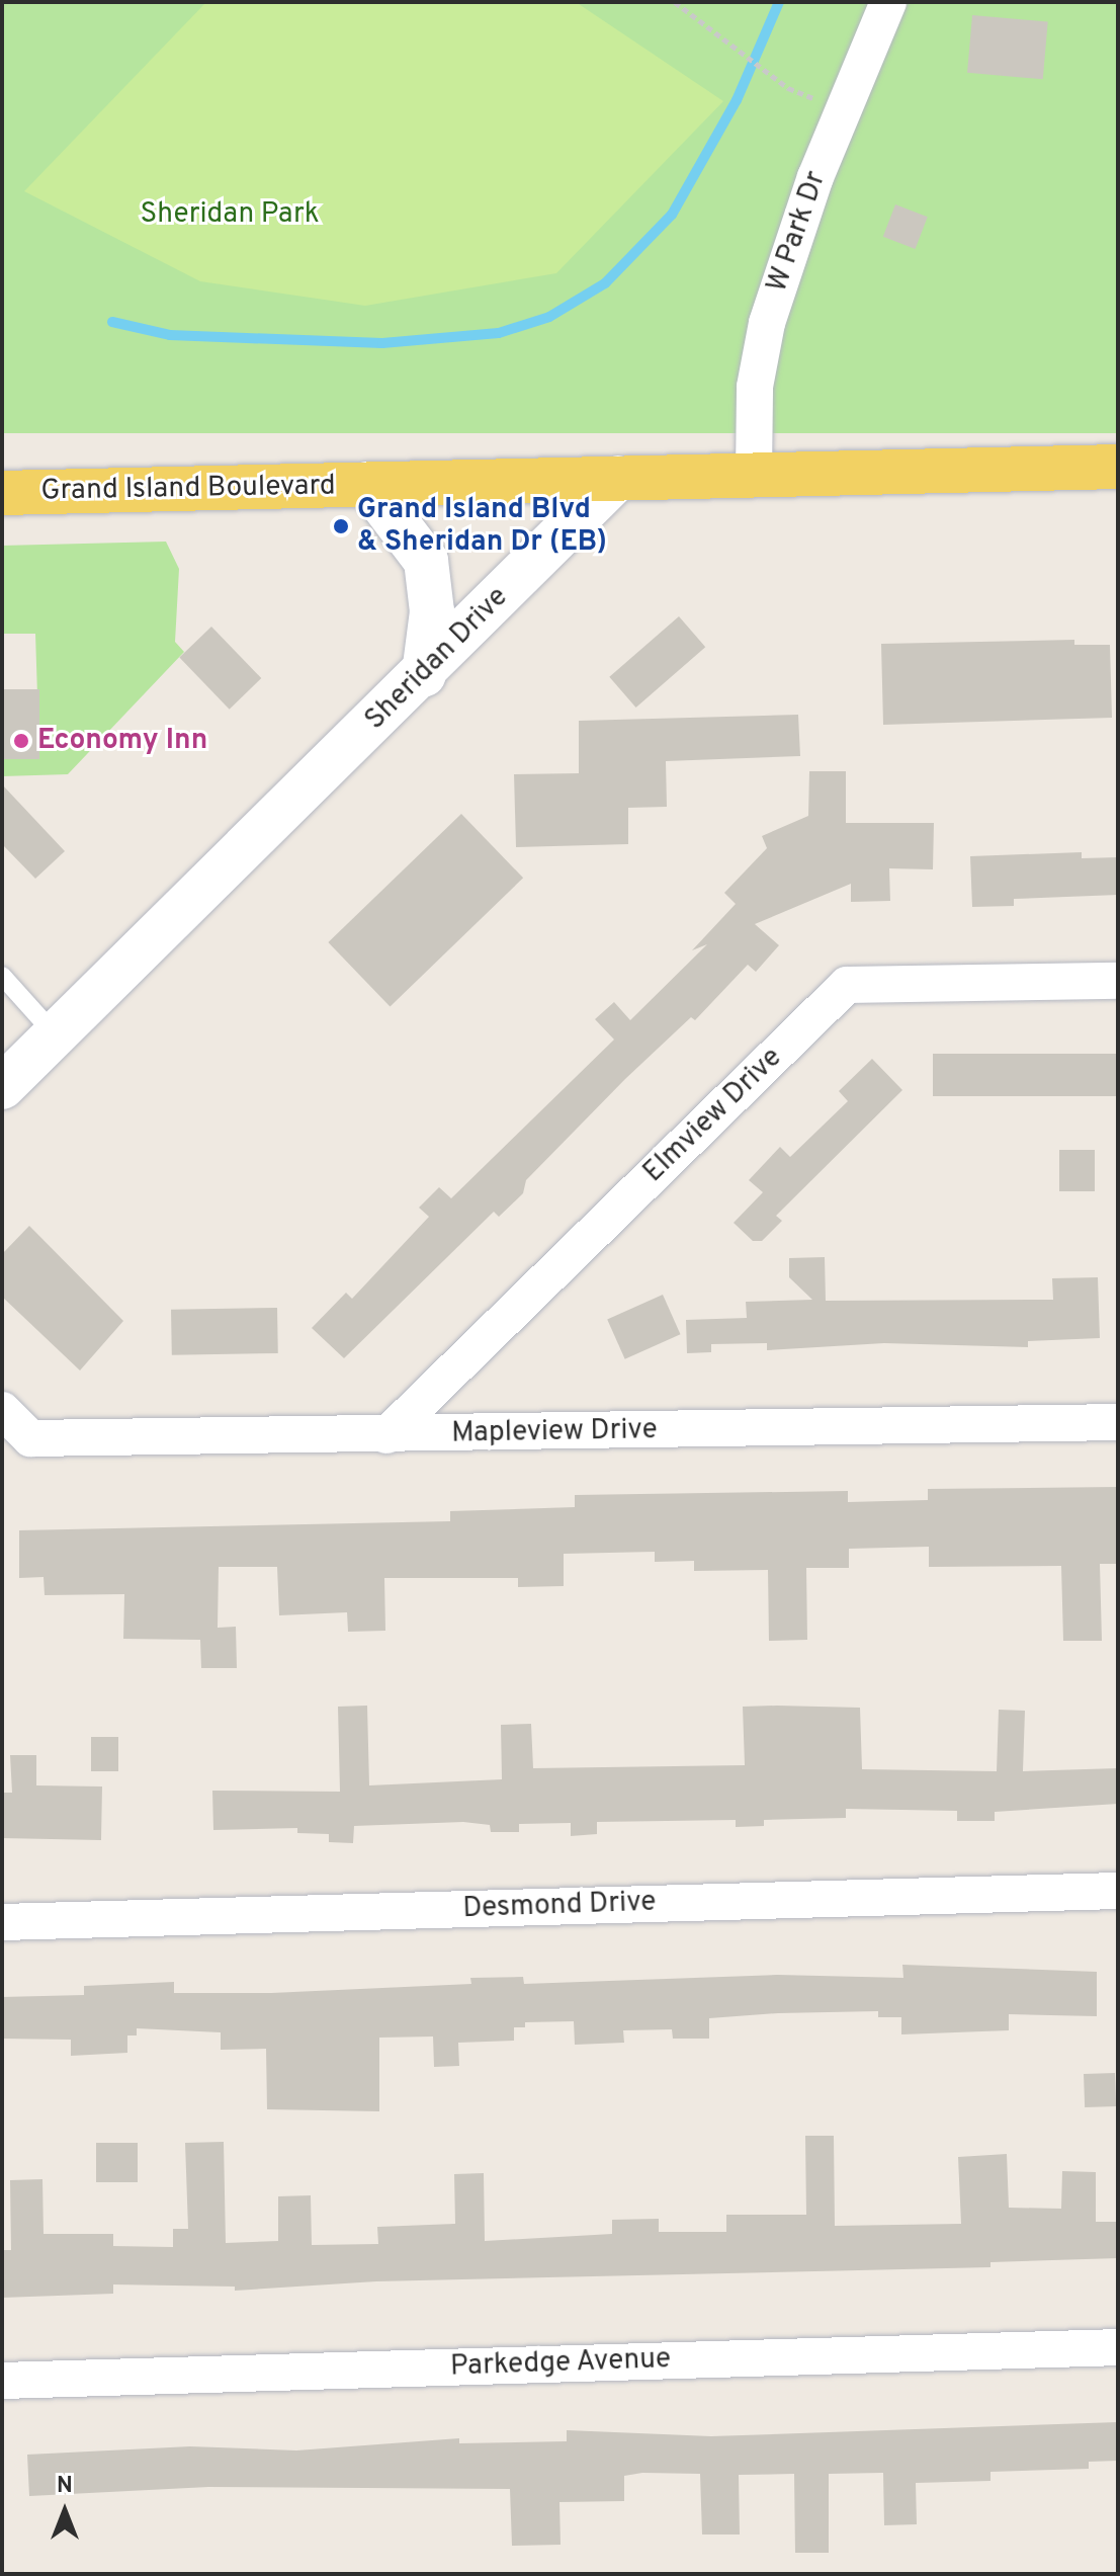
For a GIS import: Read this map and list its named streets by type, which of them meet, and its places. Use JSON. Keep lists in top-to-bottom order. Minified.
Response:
{"streets":{"main road":["Grand Island Boulevard","Sheridan Drive"],"street":["W Park Dr","Elmview Drive","Mapleview Drive","Desmond Drive","Parkedge Avenue"]},"crossings":[["Grand Island Boulevard","Sheridan Drive"],["Elmview Drive","Mapleview Drive"]],"parks":["Sheridan Park"],"places":["Grand Island Blvd & Sheridan Dr (EB)","Economy Inn"],"north":"top"}
